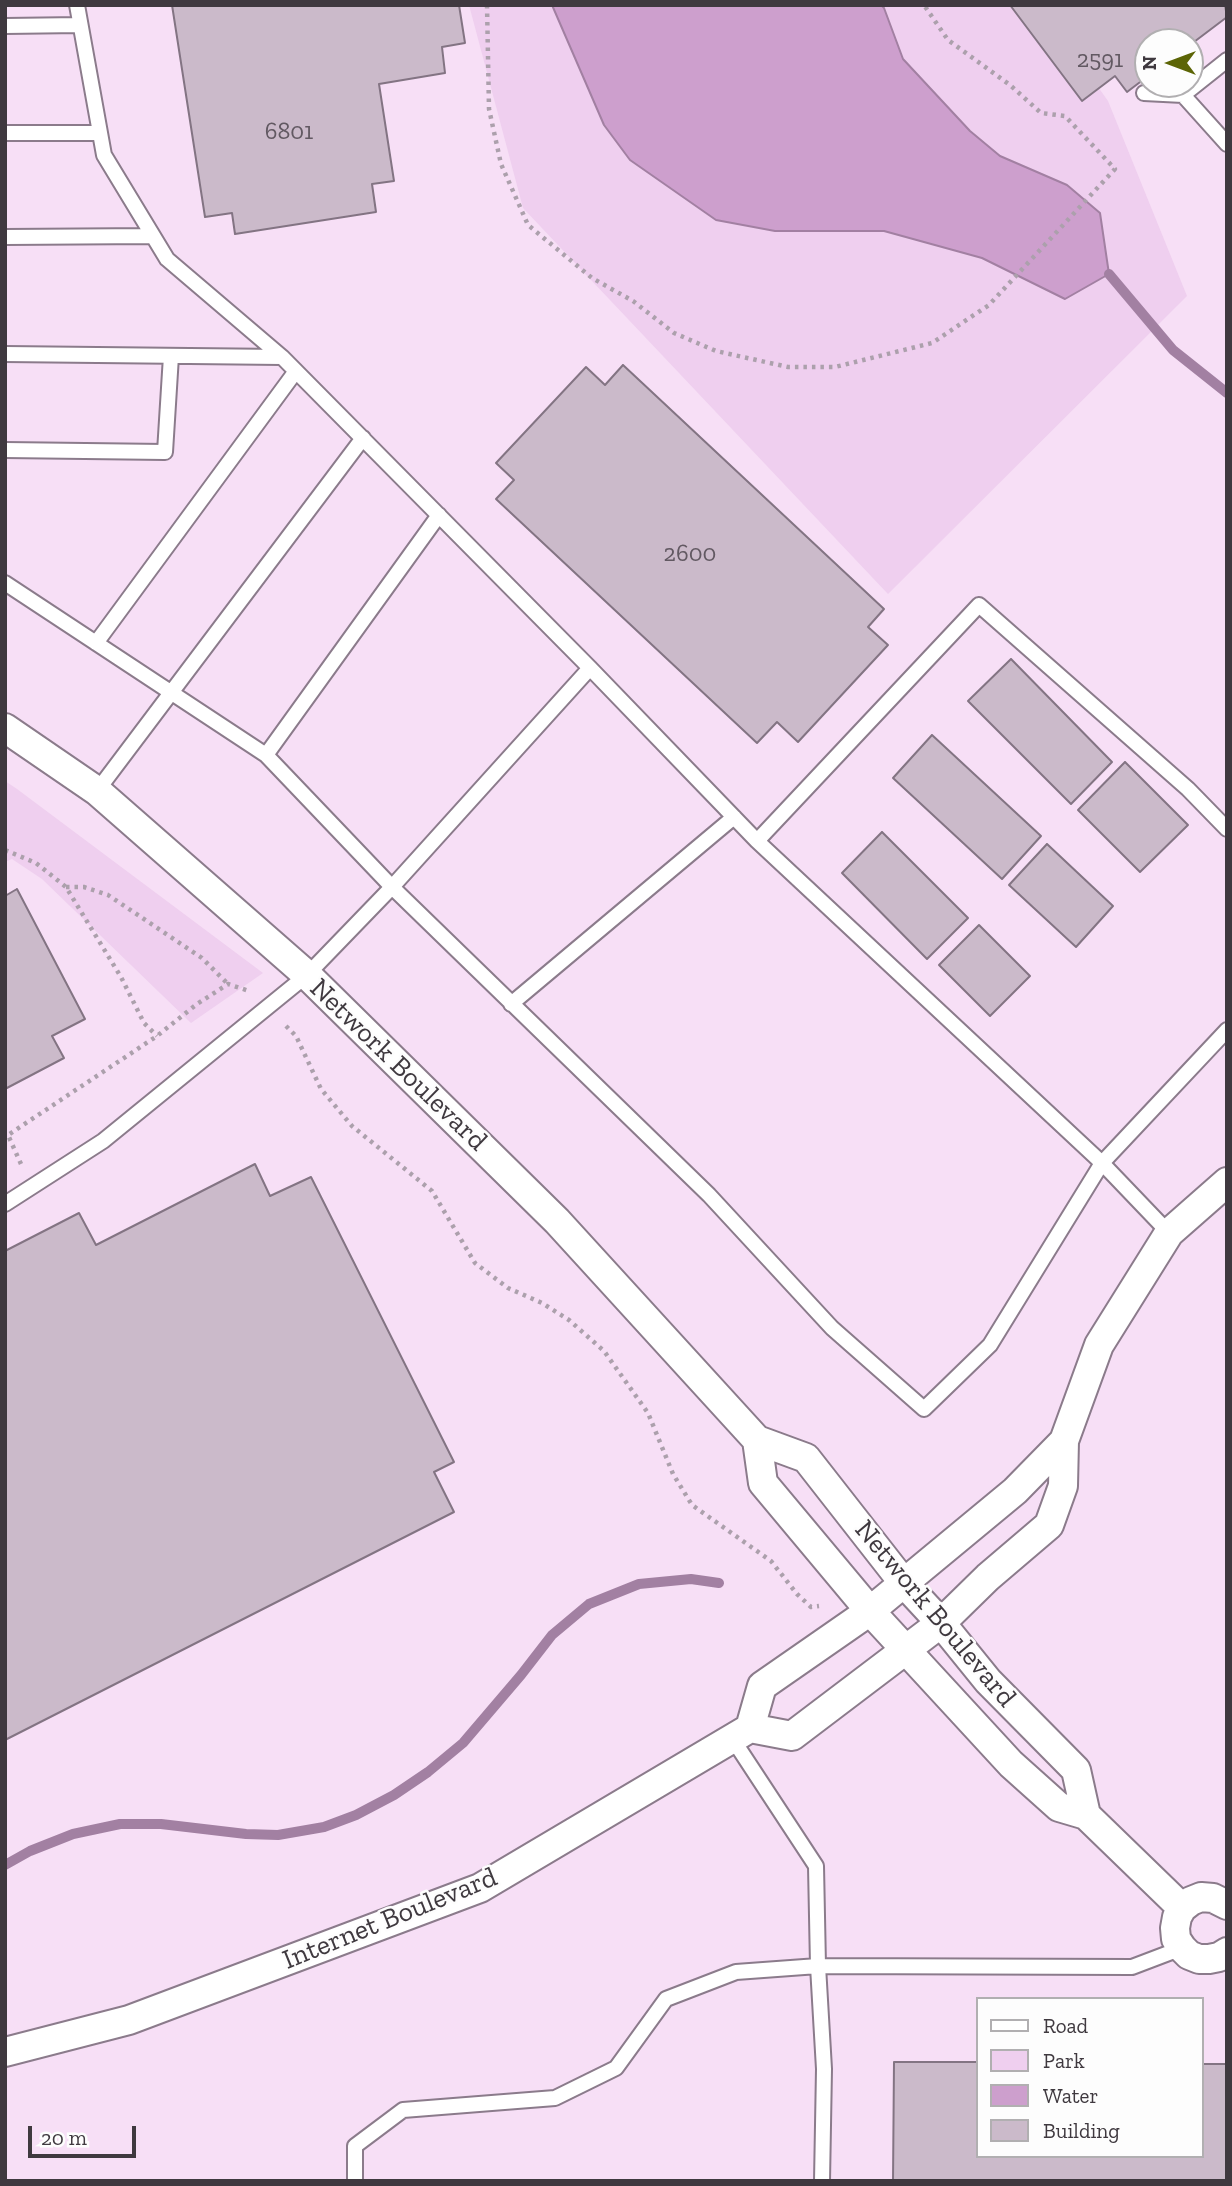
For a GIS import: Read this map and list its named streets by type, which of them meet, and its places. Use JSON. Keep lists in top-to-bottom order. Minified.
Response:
{"streets":{"street":["Network Boulevard","Internet Boulevard"]},"house_numbers":["2591","6801","2600"],"legend":["Road","Park","Water","Building"],"scale_bar":"20 m","north":"left"}
